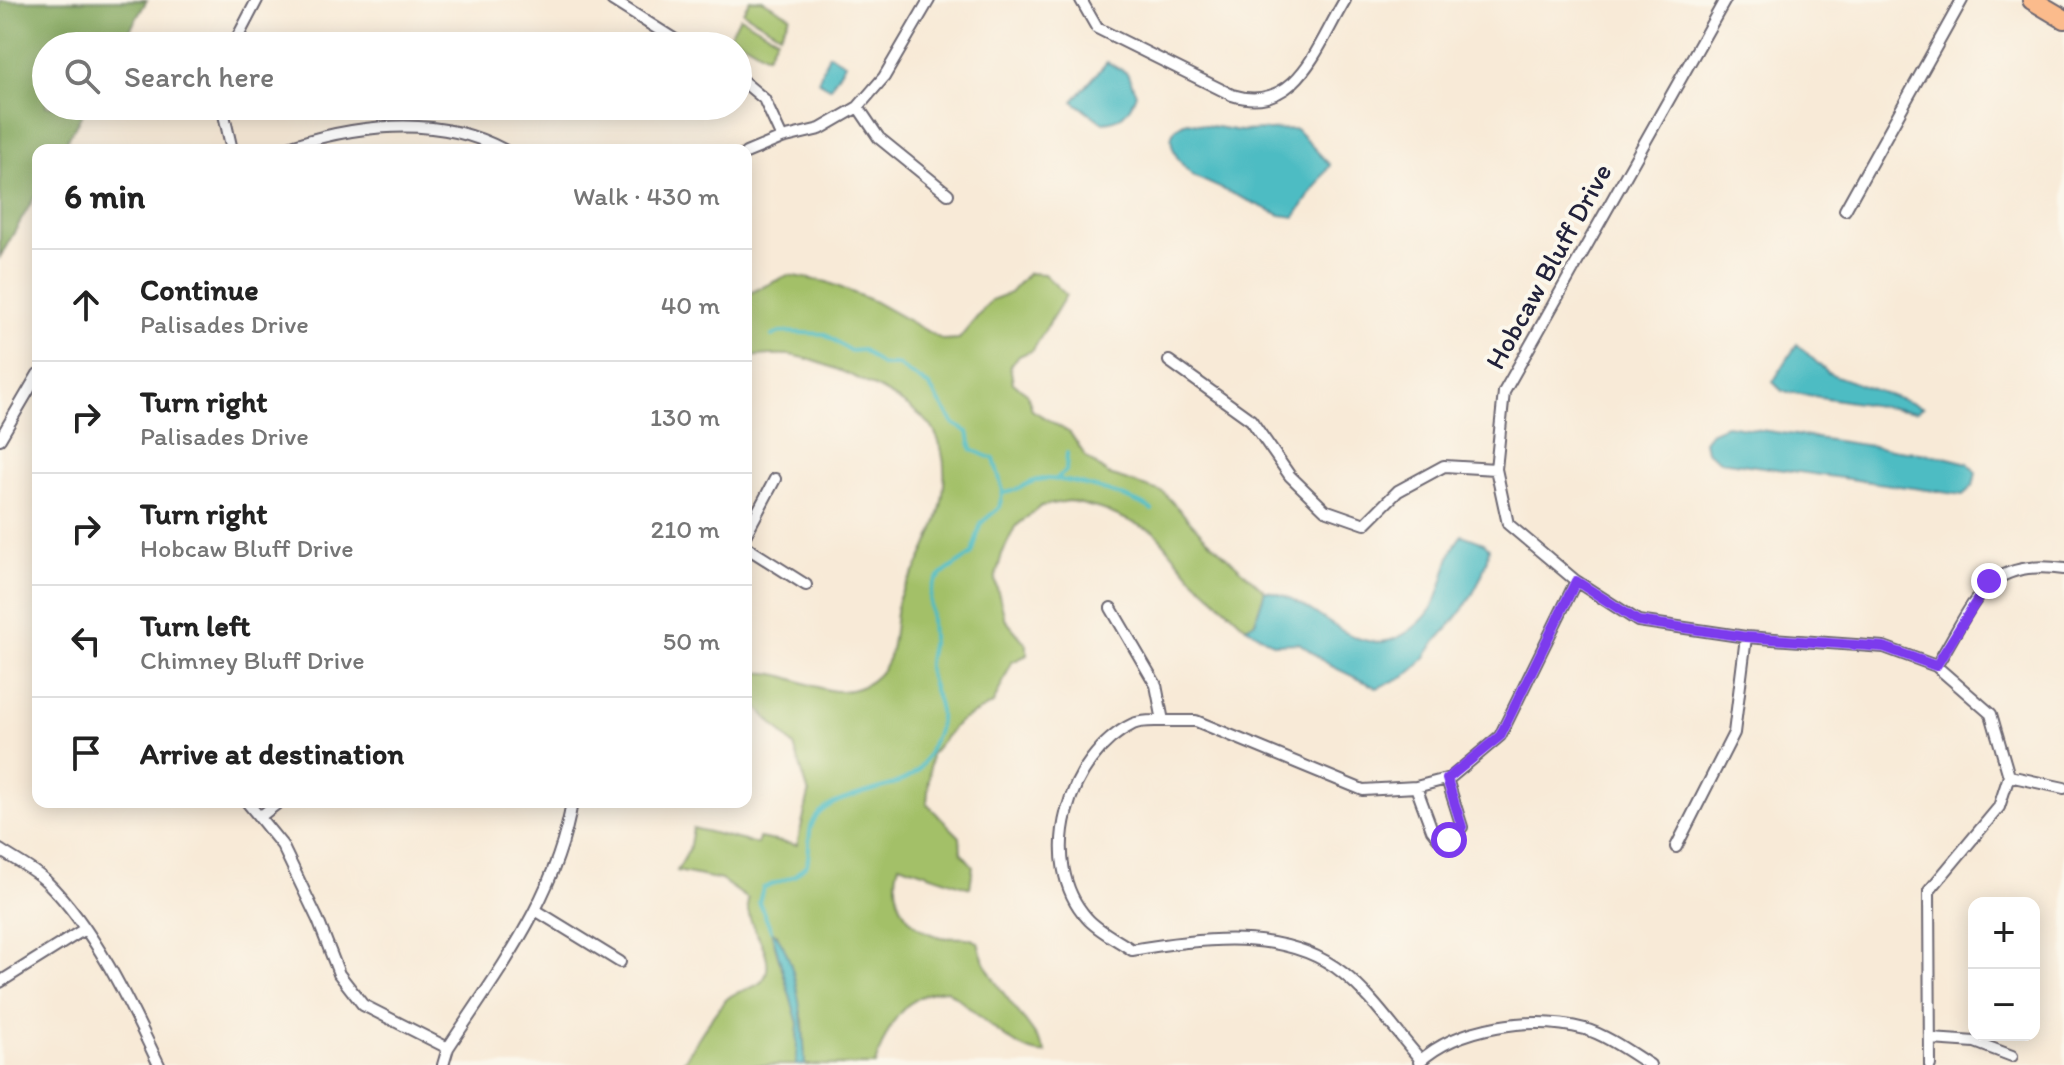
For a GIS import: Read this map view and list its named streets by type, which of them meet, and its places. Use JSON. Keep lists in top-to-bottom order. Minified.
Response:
{"streets":{"street":["Hobcaw Bluff Drive"]},"page":{"search":"Search here","heading":["6 min","Walk · 430 m"],"list":[["Continue","Palisades Drive","40 m"],["Turn right","Palisades Drive","130 m"],["Turn right","Hobcaw Bluff Drive","210 m"],["Turn left","Chimney Bluff Drive","50 m"],"Arrive at destination"],"map_buttons":["+","−"]}}
